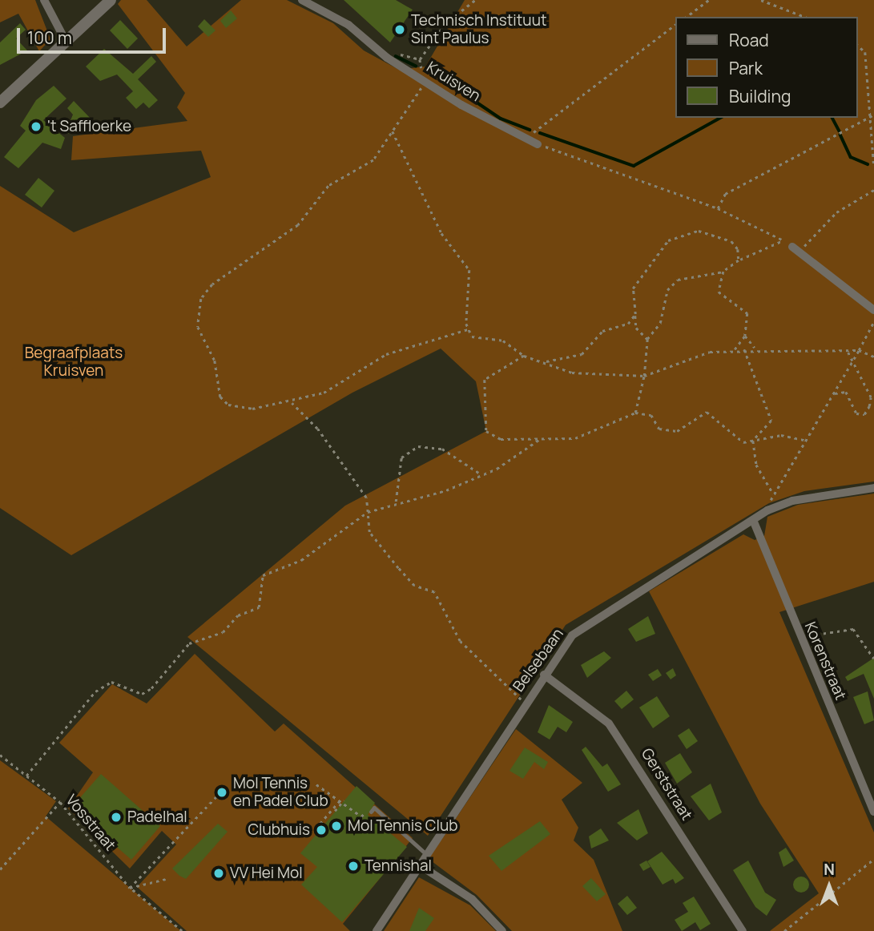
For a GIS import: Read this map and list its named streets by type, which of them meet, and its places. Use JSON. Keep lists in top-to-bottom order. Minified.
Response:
{"streets":{"street":["Kruisven","Belsebaan","Korenstraat","Gerststraat"],"path":["Vosstraat"]},"crossings":[["Belsebaan","Korenstraat"],["Belsebaan","Gerststraat"]],"parks":["Begraafplaats Kruisven"],"places":["Technisch Instituut Sint Paulus","'t Saffloerke","Mol Tennis en Padel Club","Padelhal","Mol Tennis Club","Clubhuis","Tennishal","VV Hei Mol"],"legend":["Road","Park","Building"],"scale_bar":"100 m","north":"top"}
